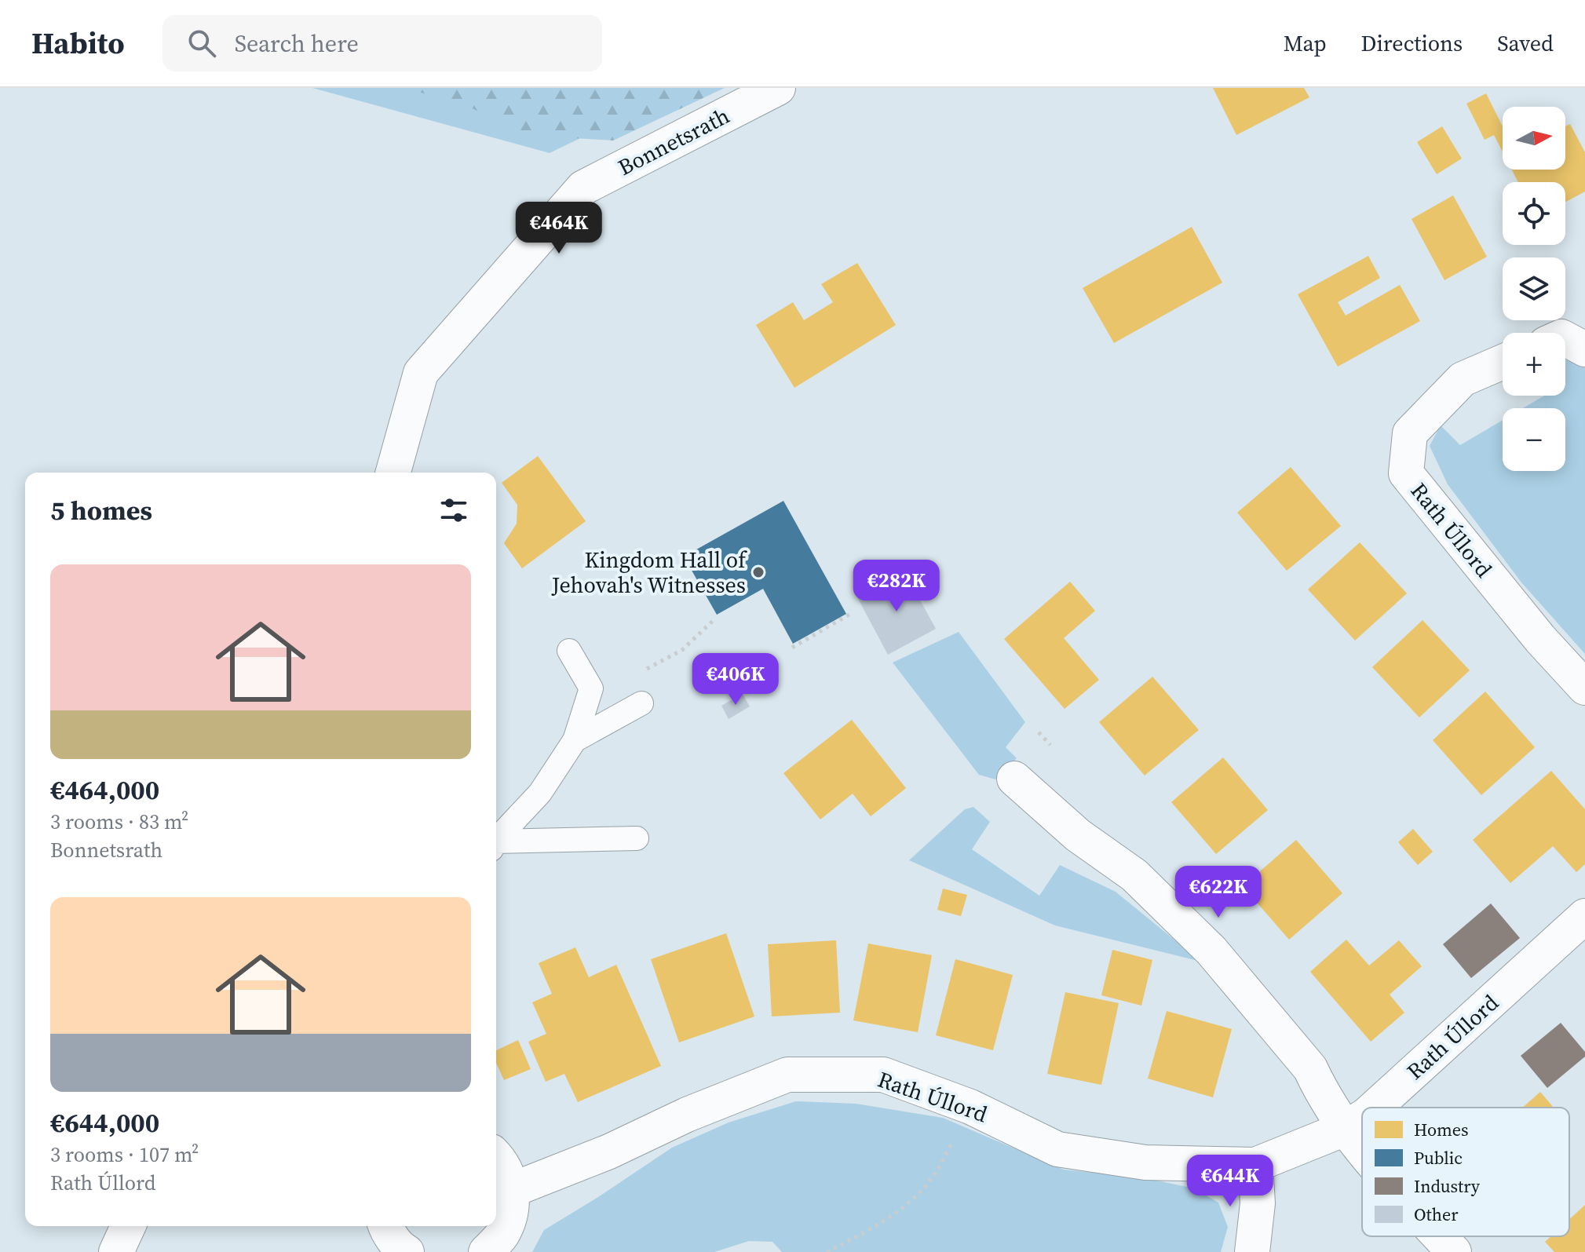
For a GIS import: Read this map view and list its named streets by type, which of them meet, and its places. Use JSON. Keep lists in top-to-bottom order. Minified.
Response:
{"streets":{"street":["Bonnetsrath","Rath Úllord"]},"places":["Kingdom Hall of Jehovah's Witnesses"],"legend":["Homes","Public","Industry","Other"],"north":"right","page":{"header":"Habito","search":"Search here","nav":["Map","Directions","Saved"],"map_buttons":["+","−"],"price":["€464K","€282K","€406K","€622K","€644K"],"heading":"5 homes","list":[{"name":"€464,000","note":"3 rooms · 83 m² · Bonnetsrath"},{"name":"€644,000","note":"3 rooms · 107 m² · Rath Úllord"}]}}
